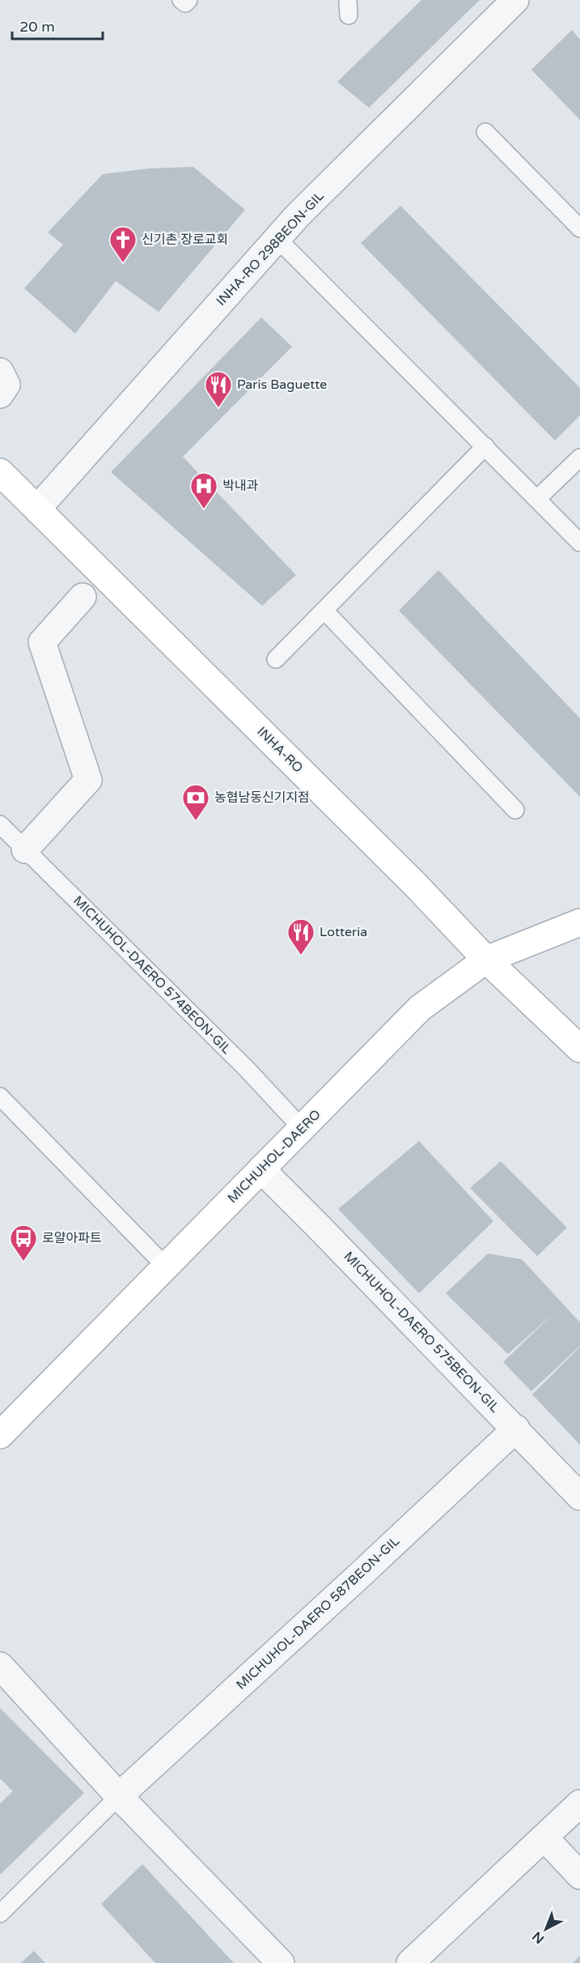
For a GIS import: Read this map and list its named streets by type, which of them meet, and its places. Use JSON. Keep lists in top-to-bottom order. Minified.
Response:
{"streets":{"main road":["INHA-RO","MICHUHOL-DAERO"],"street":["INHA-RO 298BEON-GIL","MICHUHOL-DAERO 575BEON-GIL","MICHUHOL-DAERO 587BEON-GIL"],"lane":["MICHUHOL-DAERO 574BEON-GIL"]},"crossings":[["INHA-RO 298BEON-GIL","INHA-RO"],["INHA-RO","MICHUHOL-DAERO"],["MICHUHOL-DAERO 574BEON-GIL","MICHUHOL-DAERO"],["MICHUHOL-DAERO","MICHUHOL-DAERO 575BEON-GIL"],["MICHUHOL-DAERO 575BEON-GIL","MICHUHOL-DAERO 587BEON-GIL"]],"places":{"church":["신기촌 장로교회"],"restaurant":["Paris Baguette","Lotteria"],"hospital":["박내과"],"bank":["농협남동신기지점"],"bus stop":["로얄아파트"]},"scale_bar":"20 m","north":"bottom left"}
